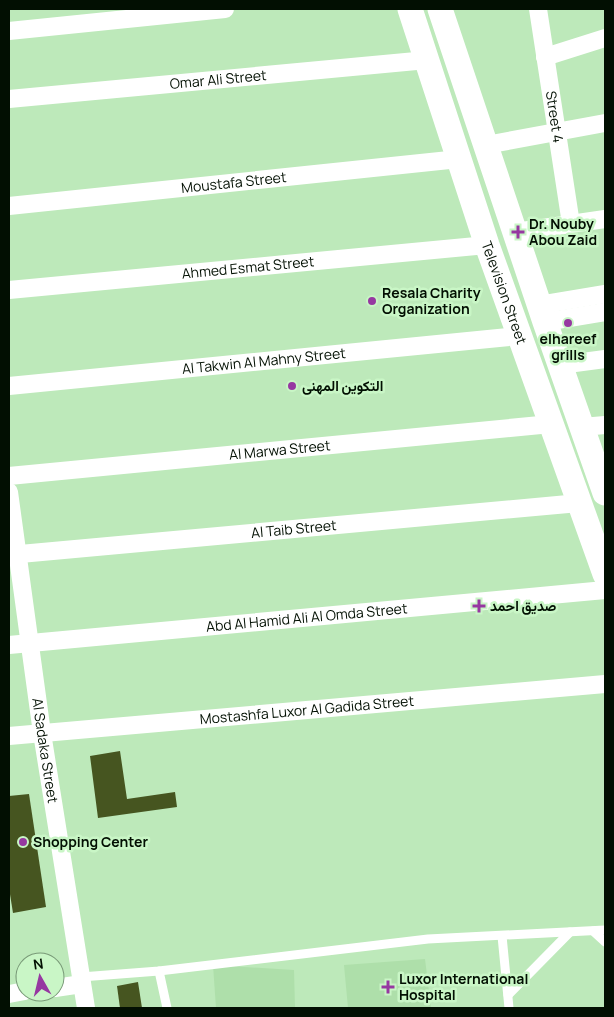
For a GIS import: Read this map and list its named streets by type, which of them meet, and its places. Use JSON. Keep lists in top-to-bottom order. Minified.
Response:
{"streets":{"main road":["Television Street"],"street":["Omar Ali Street","Street 4","Moustafa Street","Ahmed Esmat Street","Al Takwin Al Mahny Street","Al Marwa Street","Al Taib Street","Abd Al Hamid Ali Al Omda Street","Mostashfa Luxor Al Gadida Street","Al Sadaka Street"]},"crossings":[["Omar Ali Street","Television Street"],["Moustafa Street","Television Street"],["Ahmed Esmat Street","Television Street"],["Television Street","Al Takwin Al Mahny Street"],["Television Street","Al Marwa Street"],["Television Street","Al Taib Street"],["Al Taib Street","Al Sadaka Street"],["Abd Al Hamid Ali Al Omda Street","Al Sadaka Street"],["Mostashfa Luxor Al Gadida Street","Al Sadaka Street"]],"places":{"health":["Dr. Nouby Abou Zaid","صديق احمد","Luxor International Hospital"],"other":["Resala Charity Organization","elhareef grills","التكوين المهنى","Shopping Center"]},"north":"top"}
